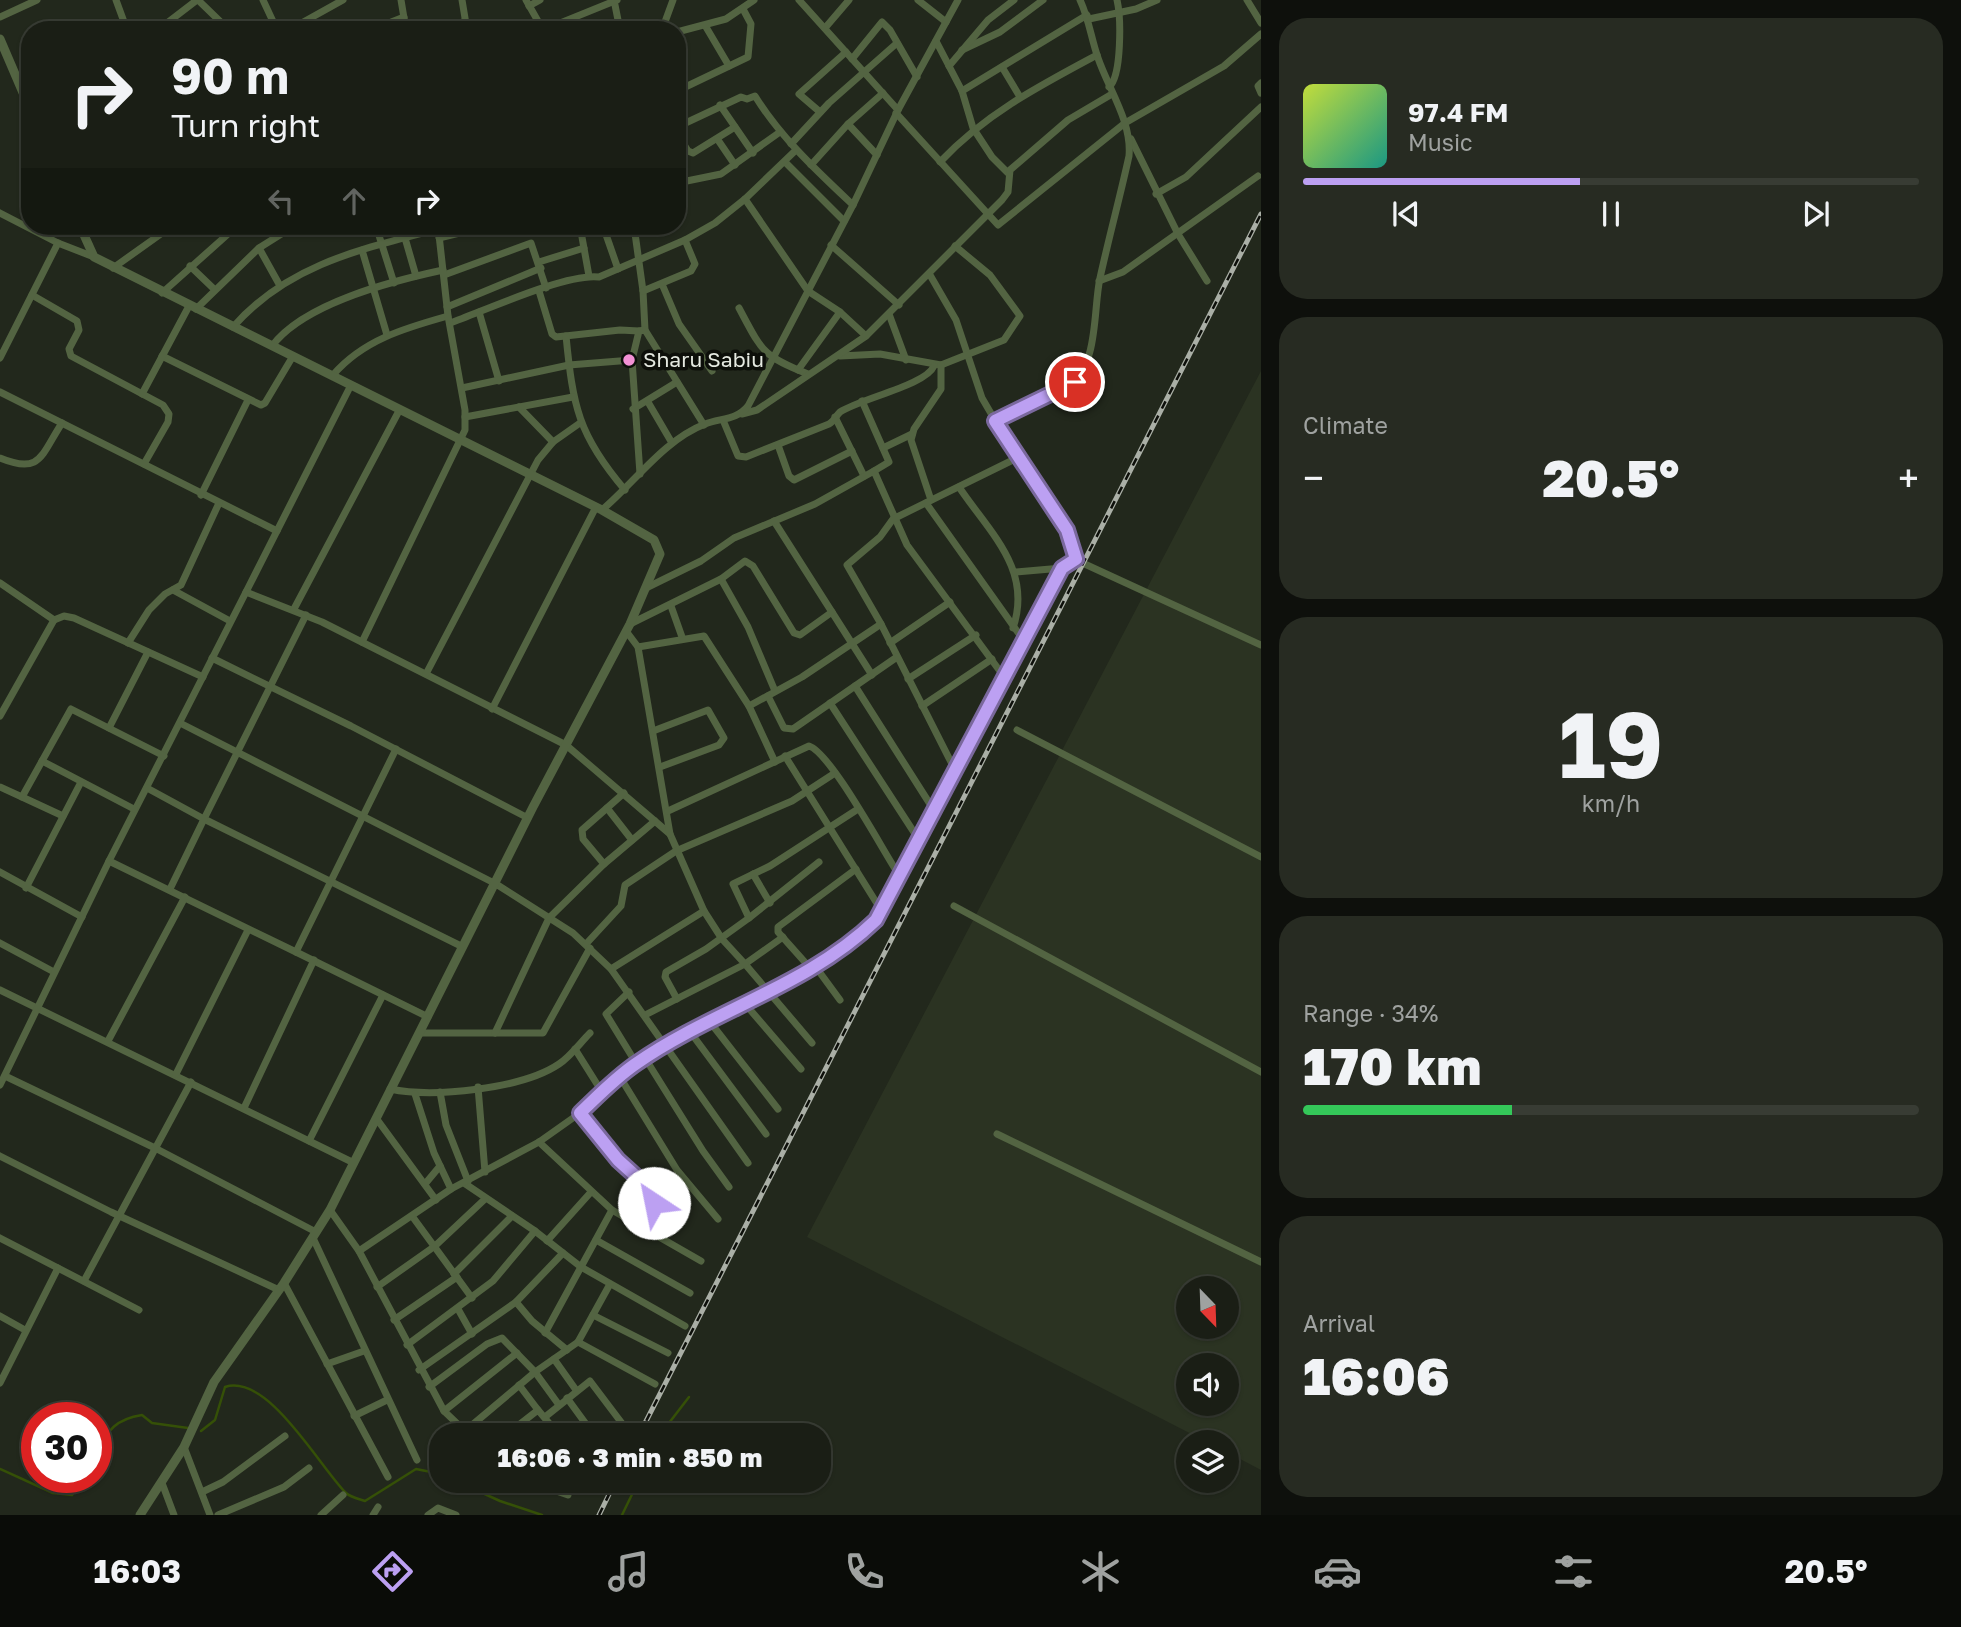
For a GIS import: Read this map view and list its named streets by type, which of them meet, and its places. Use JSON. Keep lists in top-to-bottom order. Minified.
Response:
{"places":["Sharu Sabiu"],"north":"bottom right","page":{"turn":["90 m","Turn right"],"song":["97.4 FM","Music"],"tile":["Climate",["19","km/h"],["Range · 34%","170 km"],["Arrival","16:06"]],"heat":["−","20.5°","+"],"limit":"30","trip":"16:06 · 3 min · 850 m","tabs":["16:03","20.5°"]}}
